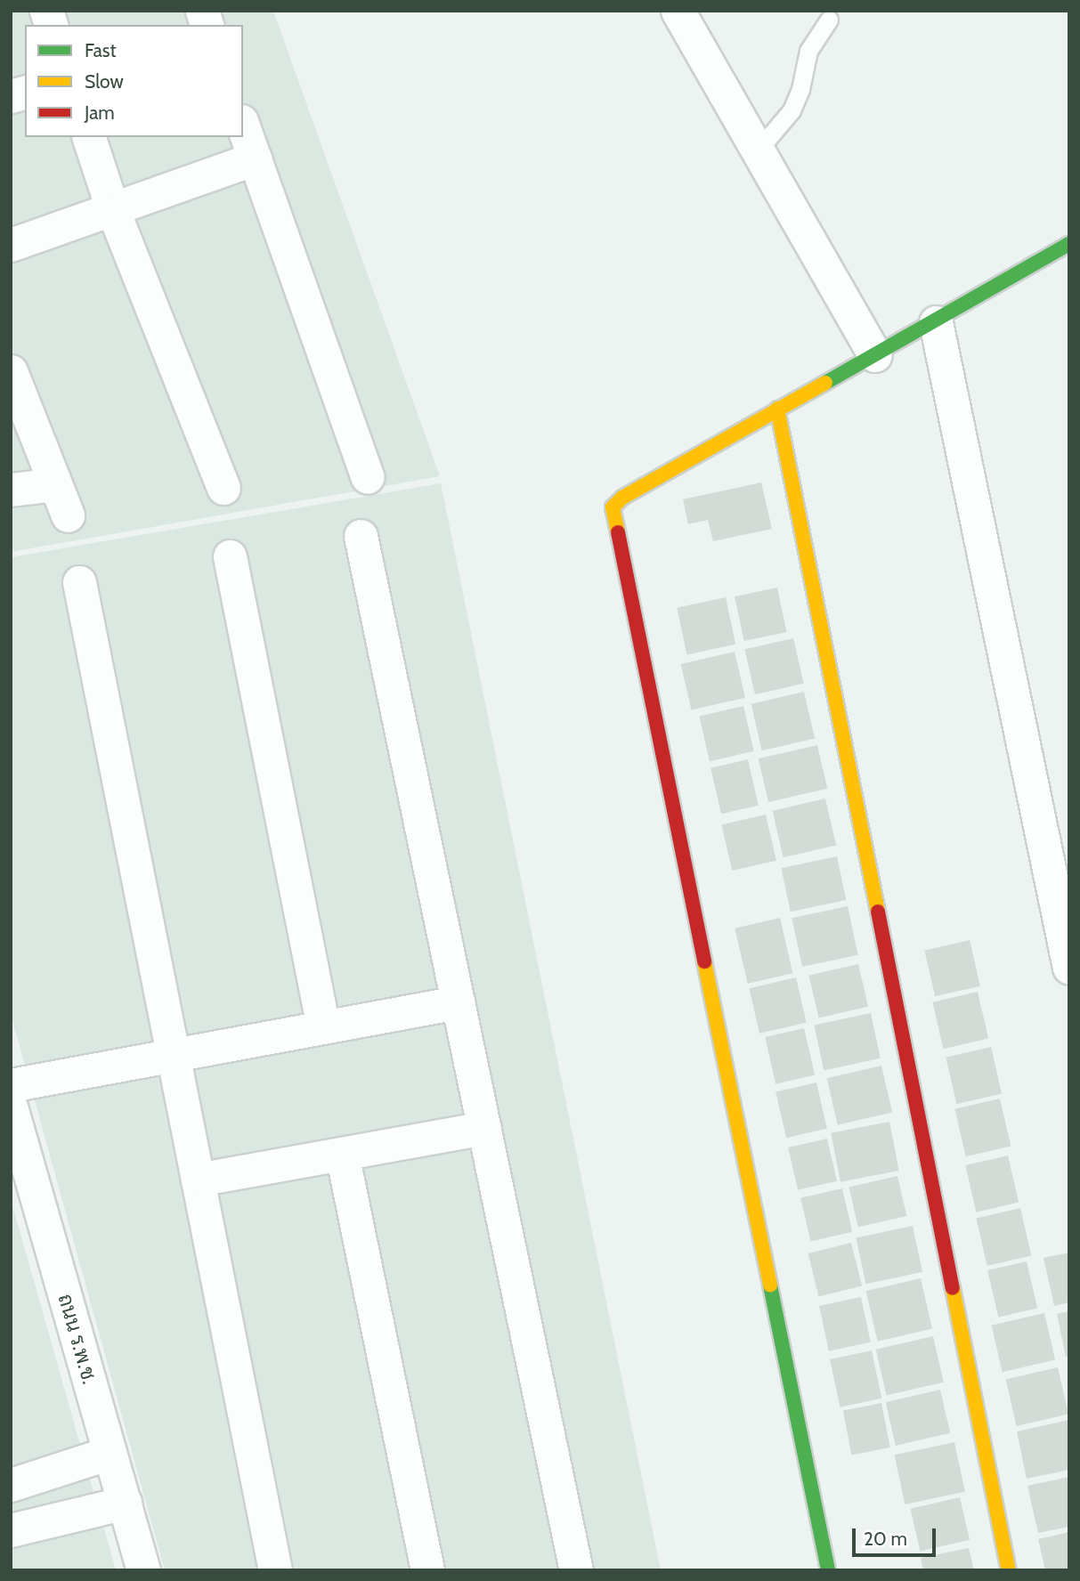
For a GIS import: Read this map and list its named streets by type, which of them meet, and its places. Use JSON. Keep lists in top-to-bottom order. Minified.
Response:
{"streets":{"street":["ถนน ร.พ.ช."]},"legend":["Fast","Slow","Jam"],"scale_bar":"20 m"}
